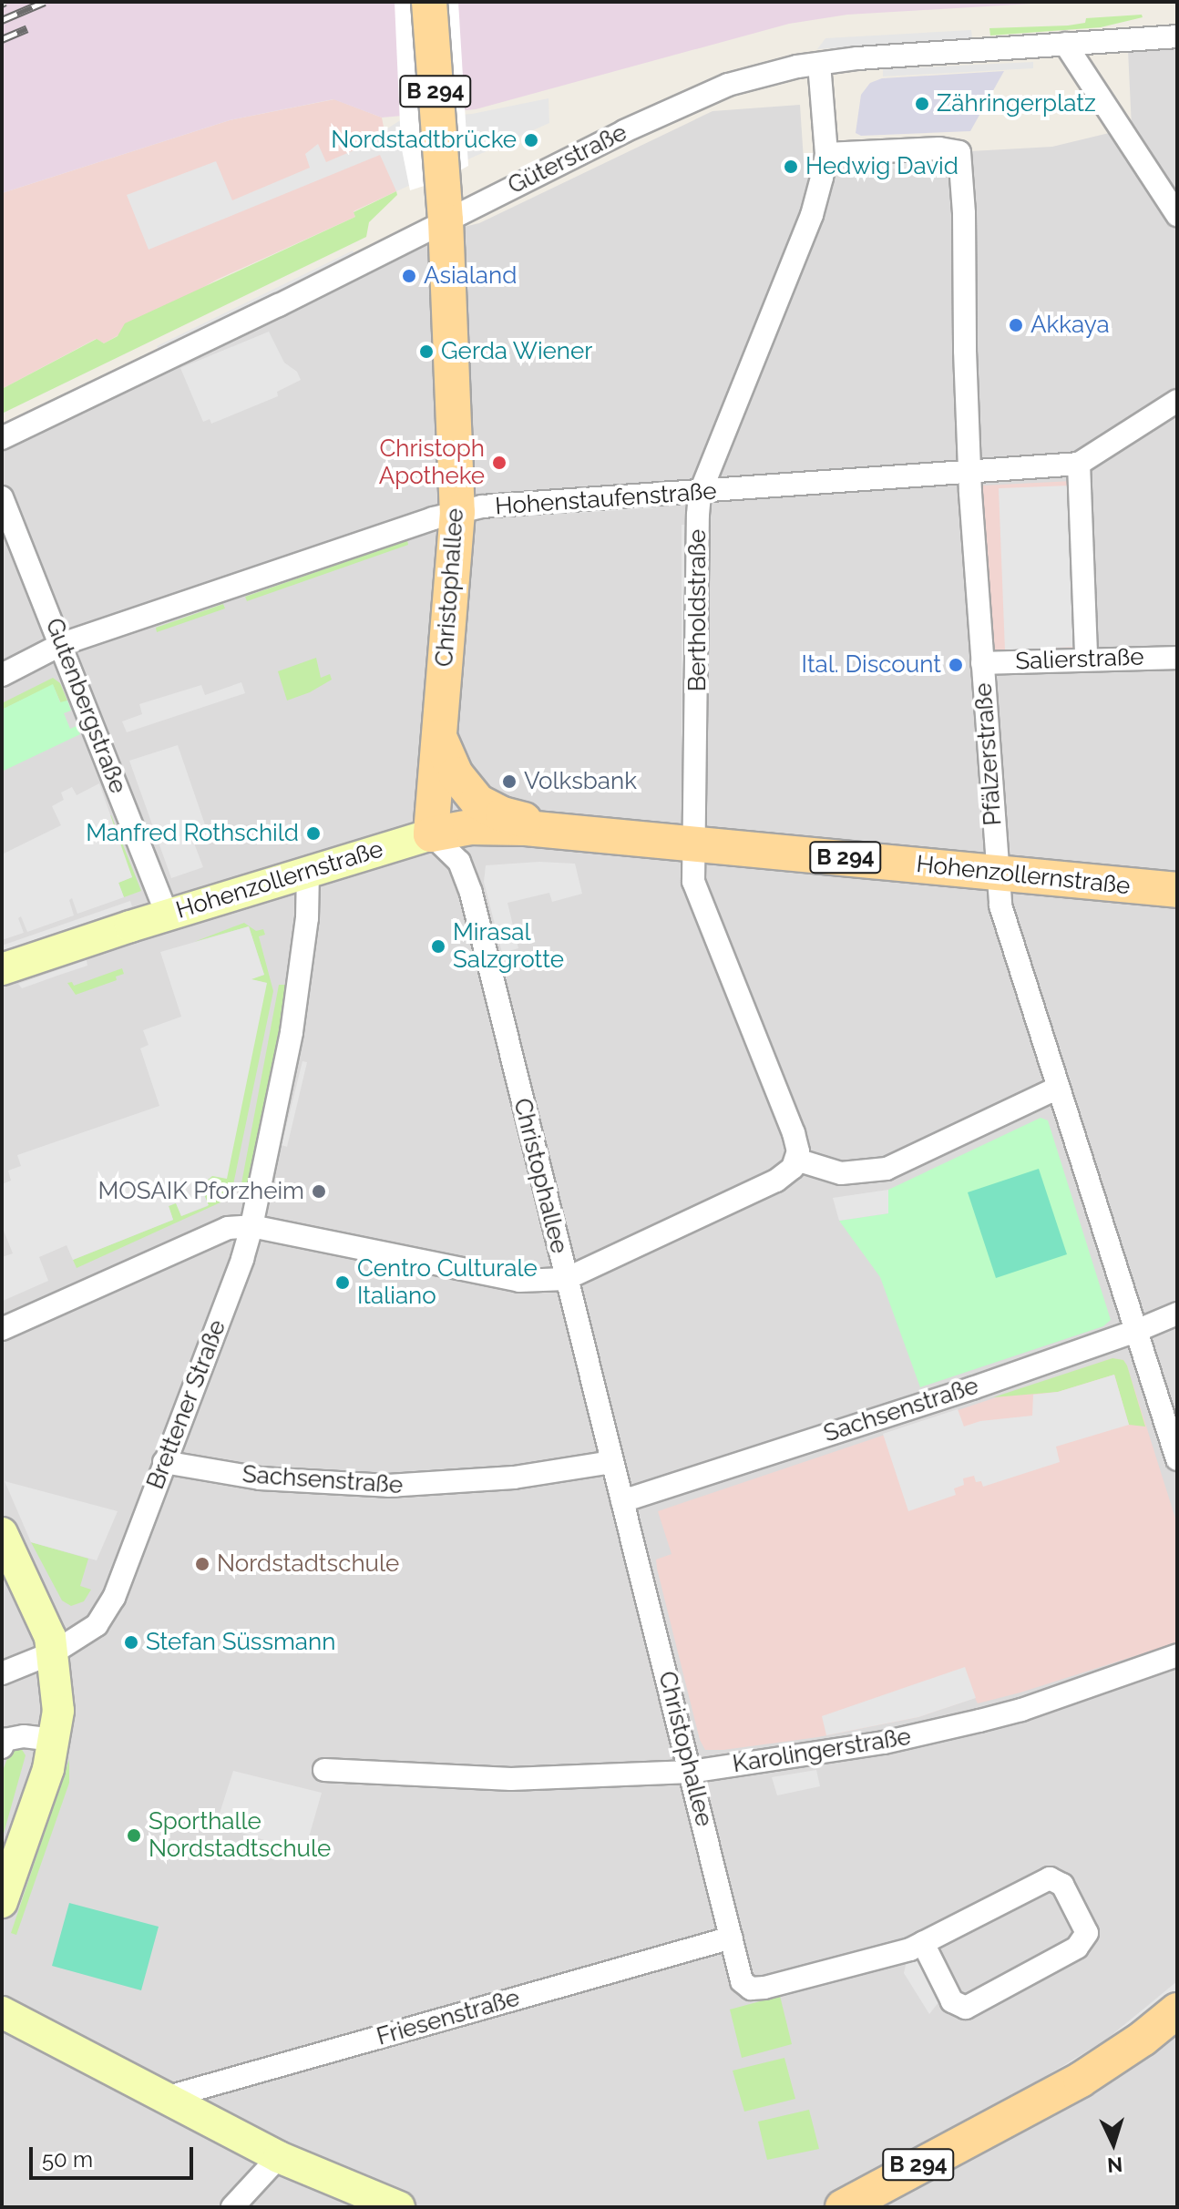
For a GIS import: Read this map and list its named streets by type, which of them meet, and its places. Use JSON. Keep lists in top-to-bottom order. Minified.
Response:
{"streets":{"main road":["B 294","Christophallee","Hohenzollernstraße"],"street":["Güterstraße","Hohenstaufenstraße","Bertholdstraße","Salierstraße","Gutenbergstraße","Pfälzerstraße","Brettener Straße","Sachsenstraße","Karolingerstraße","Friesenstraße"]},"crossings":[["Güterstraße","Christophallee"],["Güterstraße","Bertholdstraße"],["Hohenstaufenstraße","Christophallee"],["Hohenstaufenstraße","Bertholdstraße"],["Hohenstaufenstraße","Gutenbergstraße"],["Hohenstaufenstraße","Pfälzerstraße"],["Christophallee","Hohenzollernstraße"],["Christophallee","Sachsenstraße"],["Christophallee","Karolingerstraße"],["Christophallee","Friesenstraße"],["Bertholdstraße","Pfälzerstraße"],["Bertholdstraße","Hohenzollernstraße"],["Salierstraße","Pfälzerstraße"],["Gutenbergstraße","Hohenzollernstraße"],["Pfälzerstraße","Hohenzollernstraße"],["Pfälzerstraße","Sachsenstraße"],["Hohenzollernstraße","Brettener Straße"],["Brettener Straße","Sachsenstraße"]],"places":["Zähringerplatz","Nordstadtbrücke","Hedwig David","Asialand","Akkaya","Gerda Wiener","Christoph Apotheke","Ital. Discount","Volksbank","Manfred Rothschild","Mirasal Salzgrotte","MOSAIK Pforzheim","Centro Culturale Italiano","Nordstadtschule","Stefan Süssmann","Sporthalle Nordstadtschule"],"scale_bar":"50 m","north":"bottom"}
